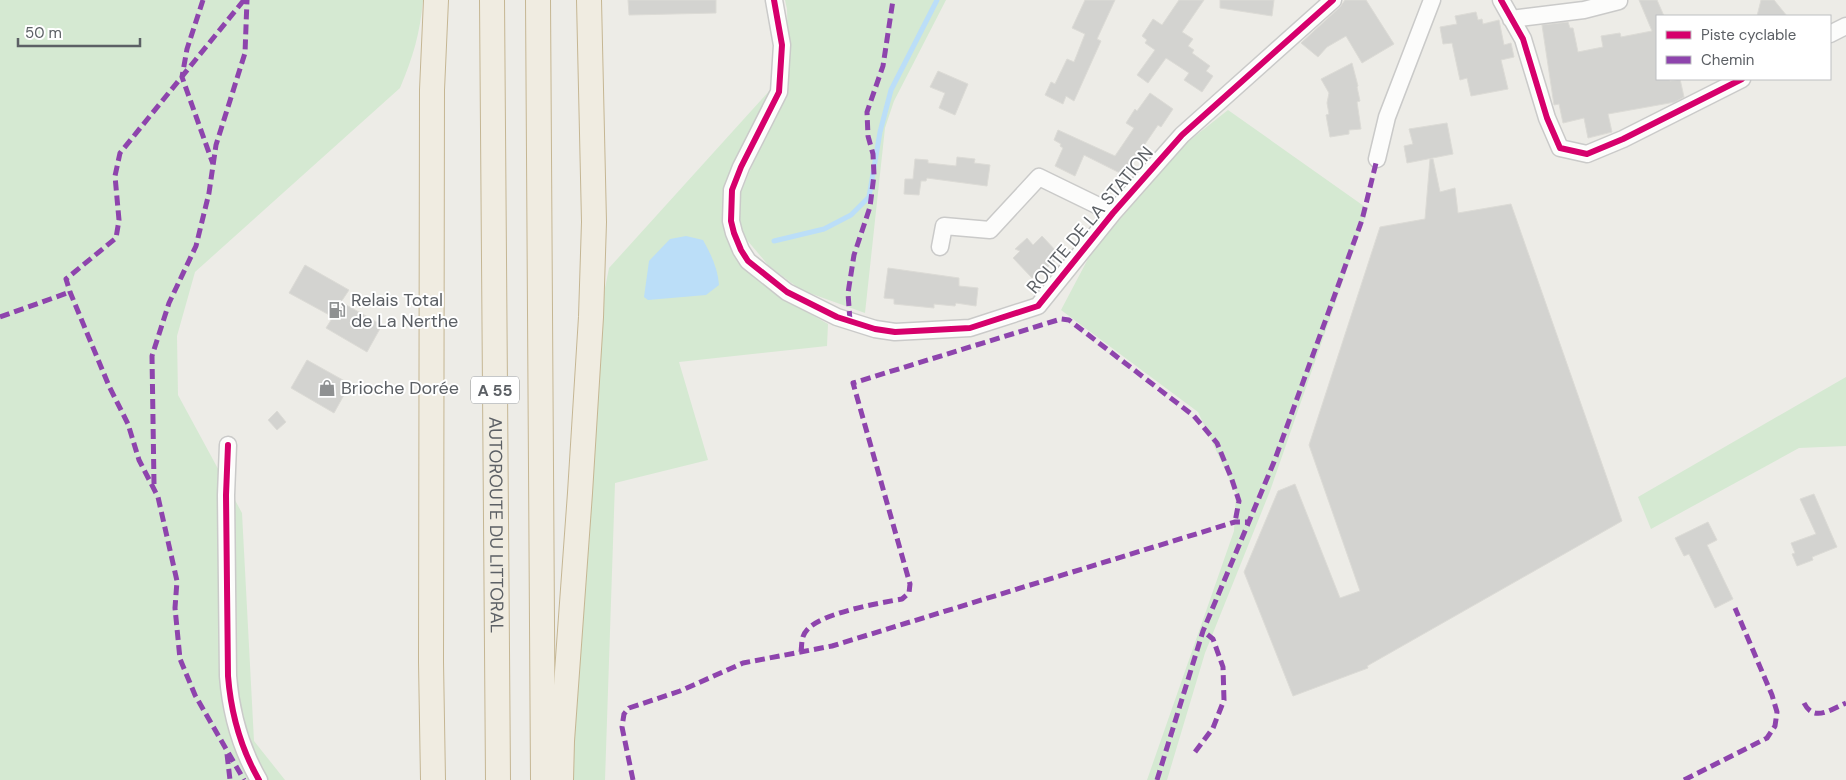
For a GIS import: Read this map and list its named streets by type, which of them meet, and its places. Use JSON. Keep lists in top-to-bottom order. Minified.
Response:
{"streets":{"highway":["A 55","AUTOROUTE DU LITTORAL"],"street":["ROUTE DE LA STATION"]},"places":{"fuel station":["Relais Total de La Nerthe"],"shop":["Brioche Dorée"]},"legend":["Piste cyclable","Chemin"],"scale_bar":"50 m"}
